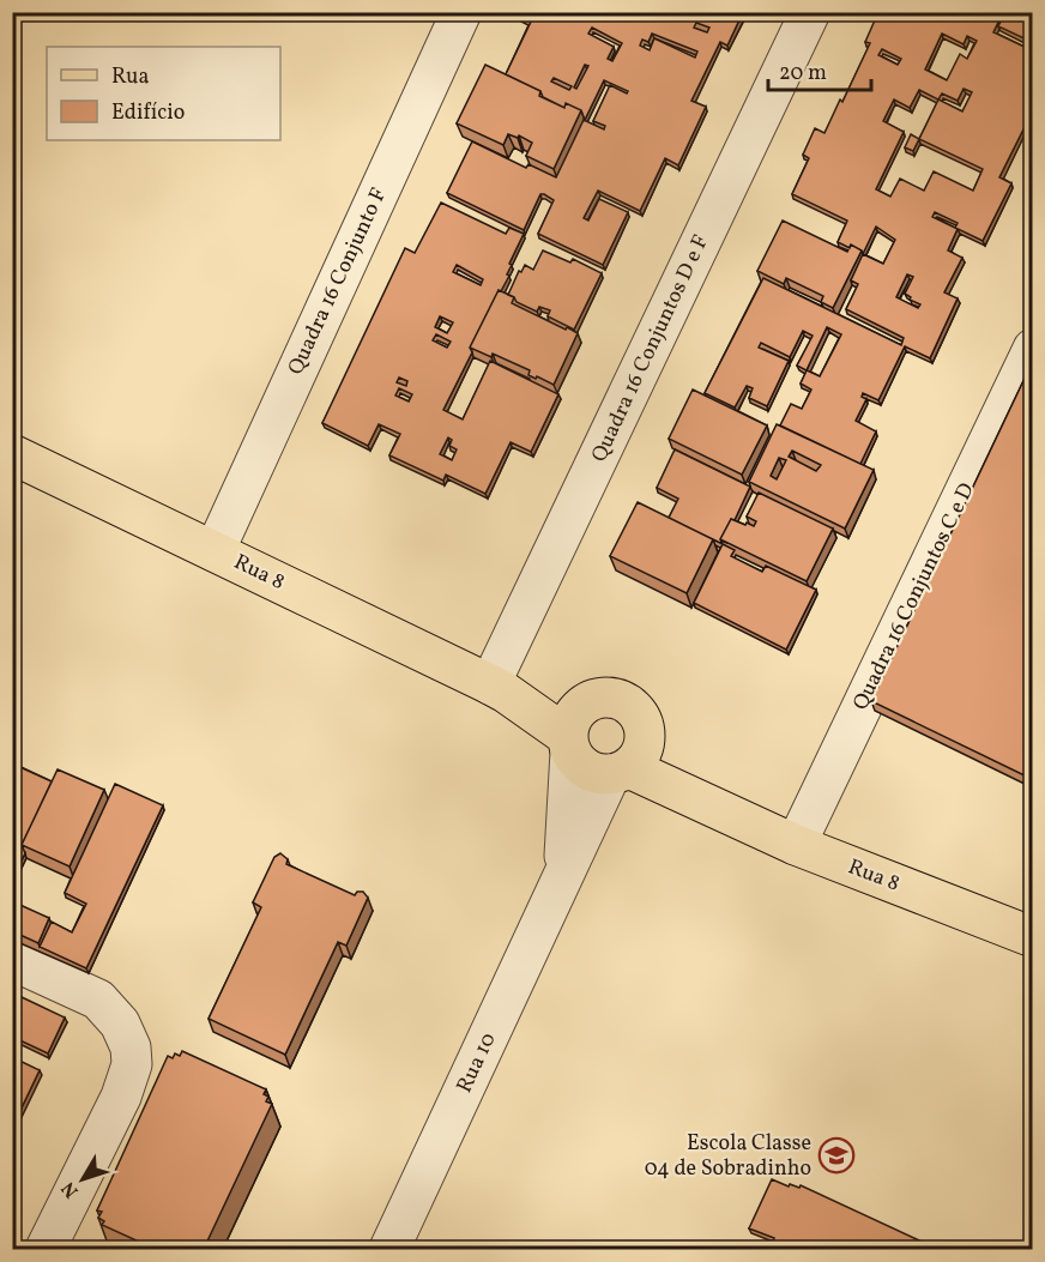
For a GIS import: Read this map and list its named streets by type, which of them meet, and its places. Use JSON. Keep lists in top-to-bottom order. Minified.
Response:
{"streets":{"main road":["Rua 8"],"street":["Quadra 16 Conjunto F","Quadra 16 Conjuntos D e F","Quadra 16 Conjuntos C e D","Rua 10"]},"crossings":[["Quadra 16 Conjunto F","Rua 8"],["Quadra 16 Conjuntos D e F","Rua 8"],["Rua 8","Quadra 16 Conjuntos C e D"],["Rua 8","Rua 10"]],"places":{"school or university":["Escola Classe 04 de Sobradinho"]},"legend":["Rua","Edifício"],"scale_bar":"20 m","north":"bottom left"}
